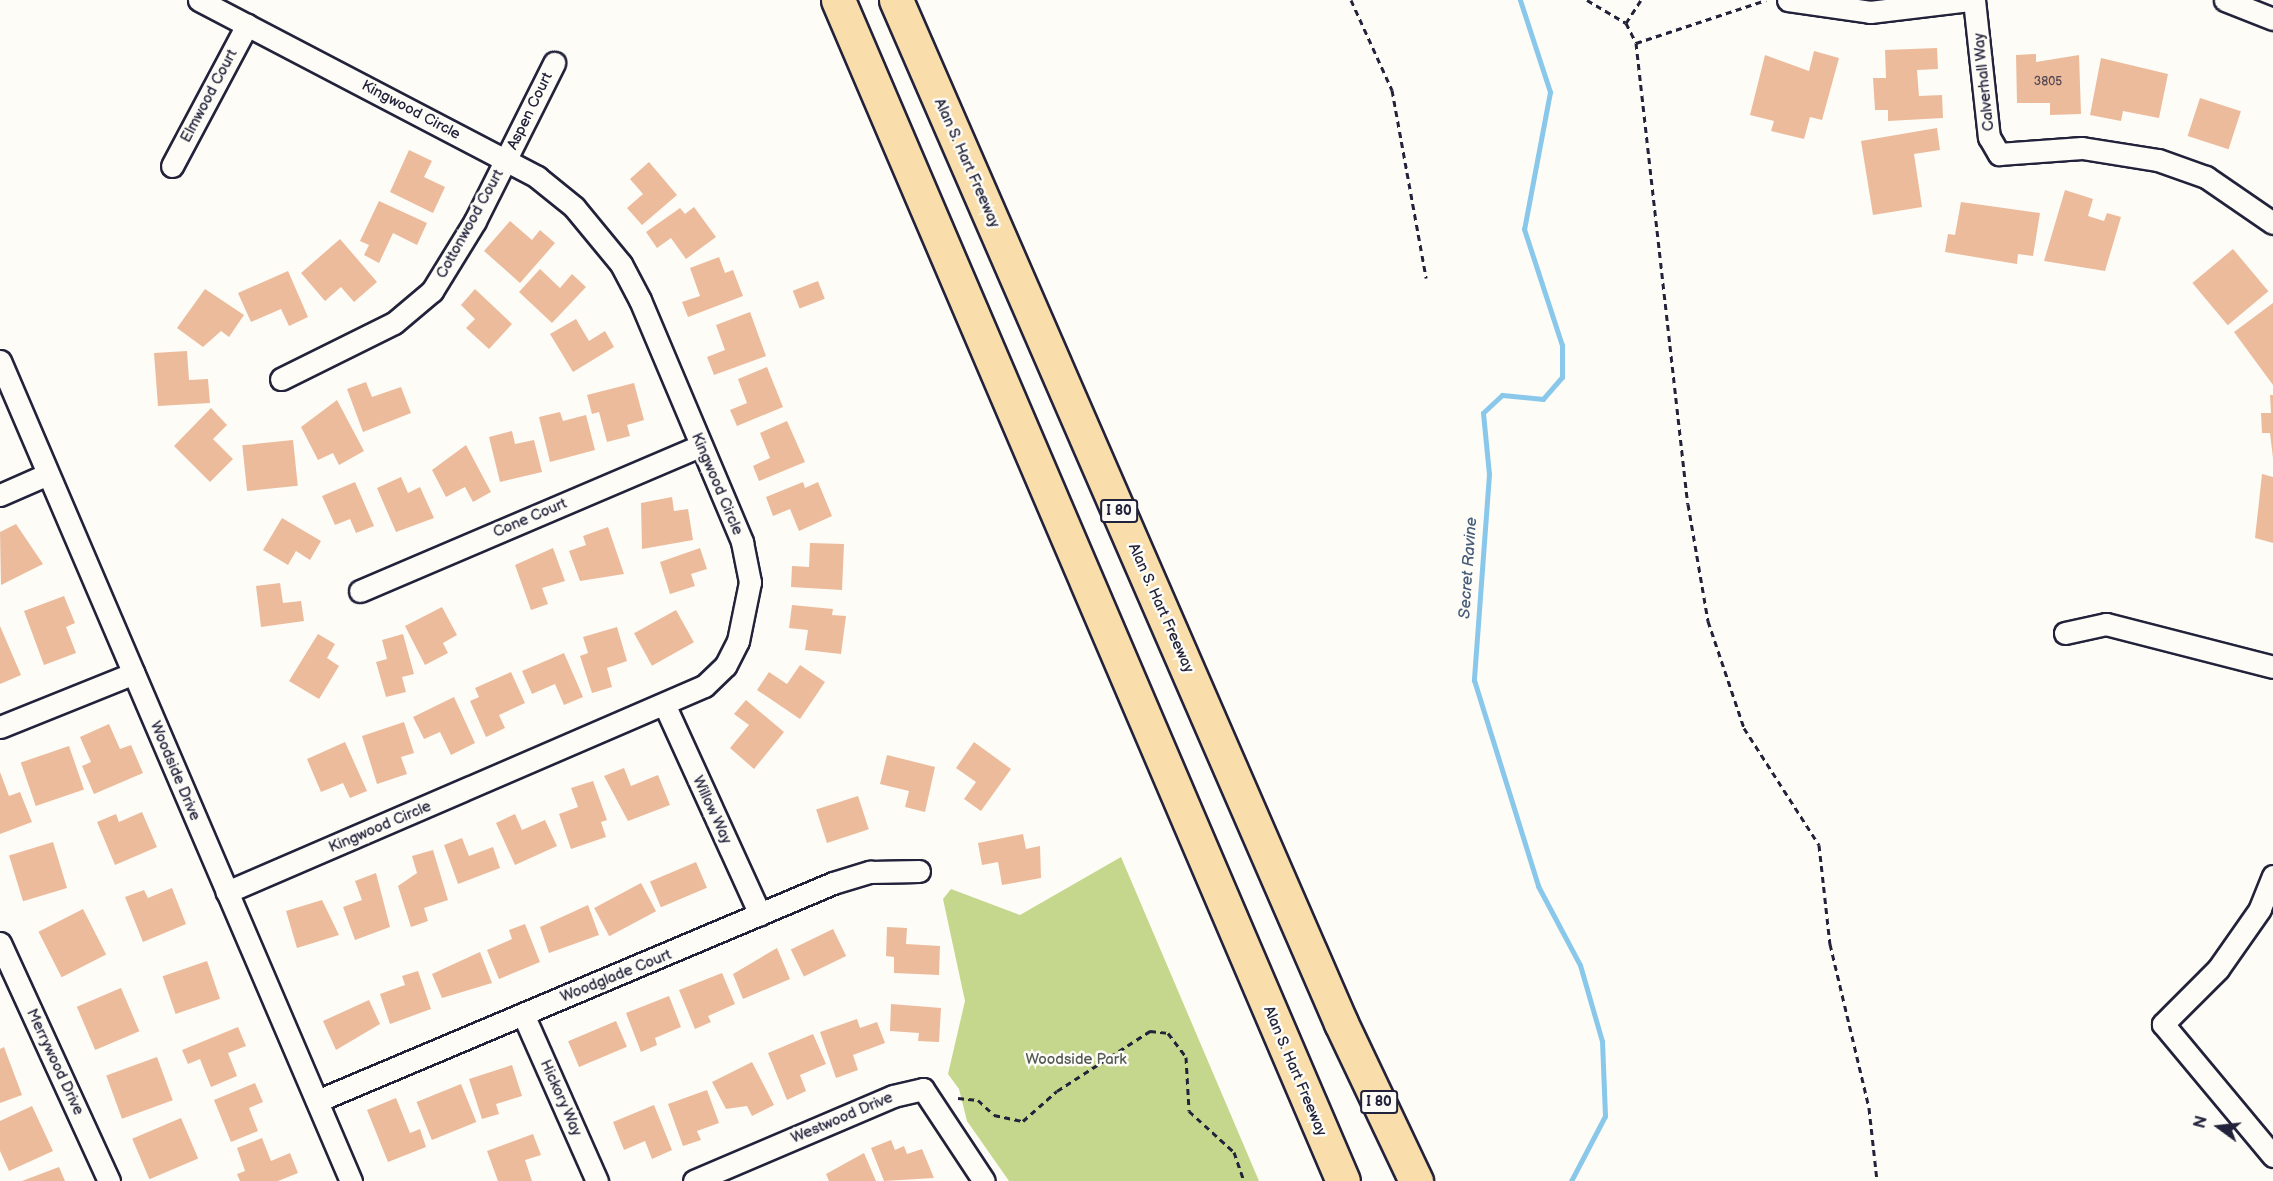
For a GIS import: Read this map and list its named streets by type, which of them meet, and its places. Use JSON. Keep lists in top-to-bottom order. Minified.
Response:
{"streets":{"highway":["Alan S. Hart Freeway","I 80"],"street":["Calverhall Way","Elmwood Court","Kingwood Circle","Aspen Court","Cottonwood Court","Cone Court","Woodside Drive","Willow Way","Woodglade Court","Merrywood Drive","Hickory Way","Westwood Drive"]},"crossings":[["Elmwood Court","Kingwood Circle"],["Kingwood Circle","Aspen Court"],["Kingwood Circle","Cottonwood Court"],["Kingwood Circle","Cone Court"],["Kingwood Circle","Woodside Drive"],["Kingwood Circle","Willow Way"],["Aspen Court","Cottonwood Court"],["Woodside Drive","Woodglade Court"],["Willow Way","Woodglade Court"],["Woodglade Court","Hickory Way"]],"water":["Secret Ravine"],"parks":["Woodside Park"],"house_numbers":["3805"],"north":"left"}
